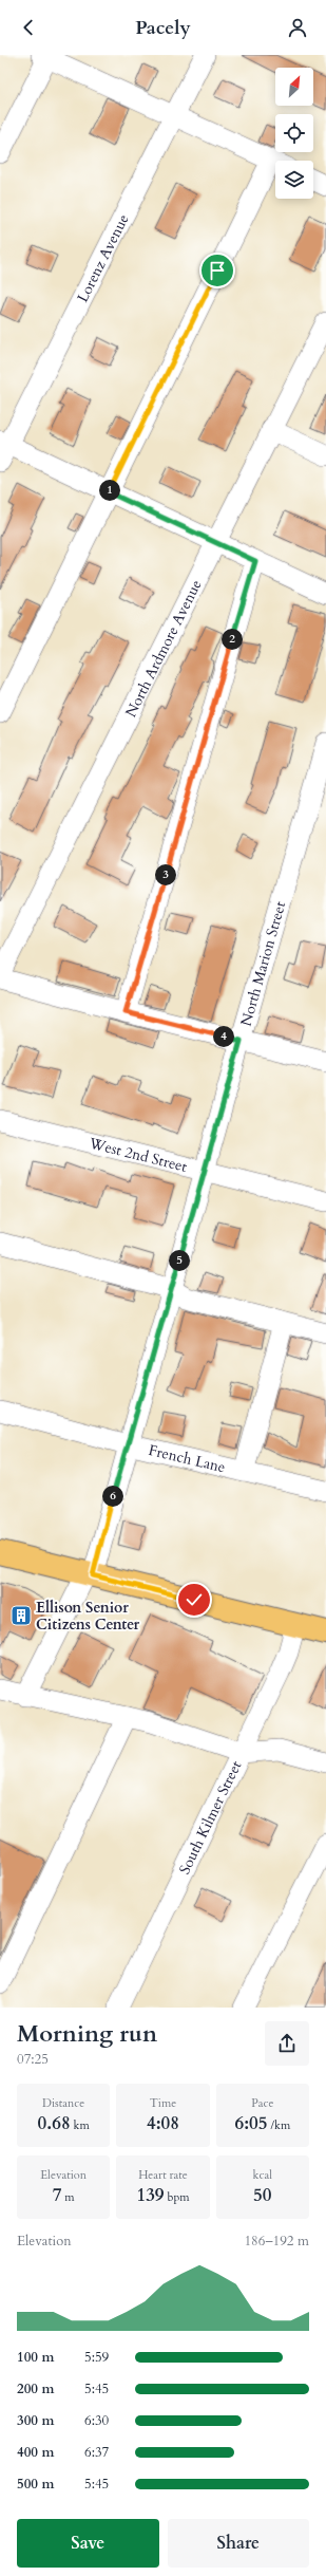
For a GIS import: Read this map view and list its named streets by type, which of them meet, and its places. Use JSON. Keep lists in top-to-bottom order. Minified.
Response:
{"streets":{"street":["Lorenz Avenue","North Ardmore Avenue","North Marion Street","West 2nd Street","French Lane","South Kilmer Street"]},"crossings":[["North Marion Street","West 2nd Street"],["North Marion Street","French Lane"]],"places":{"building":["Ellison Senior Citizens Center"]},"north":"top right","page":{"header":"Pacely","pins":["1","2","3","4","5","6"],"heading":["Morning run","07:25"],"stats":[["Distance","0.68 km"],["Time","4:08"],["Pace","6:05 /km"],["Elevation","7 m"],["Heart rate","139 bpm"],["kcal","50"]],"chart":["Elevation","186–192 m"],"list":[{"name":"100 m","note":"5:59"},{"name":"200 m","note":"5:45"},{"name":"300 m","note":"6:30"},{"name":"400 m","note":"6:37"},{"name":"500 m","note":"5:45"}],"buttons":["Save","Share"]}}
